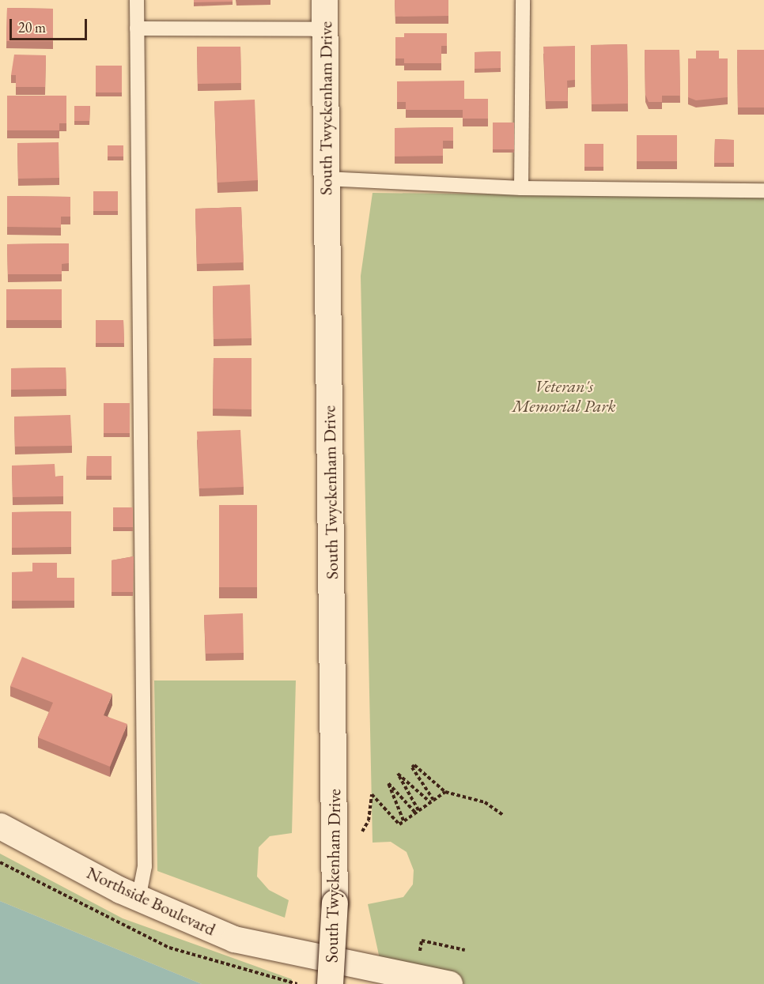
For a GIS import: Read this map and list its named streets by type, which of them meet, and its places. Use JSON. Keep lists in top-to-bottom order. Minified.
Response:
{"streets":{"street":["South Twyckenham Drive","Northside Boulevard"]},"parks":["Veteran's Memorial Park"],"scale_bar":"20 m"}
